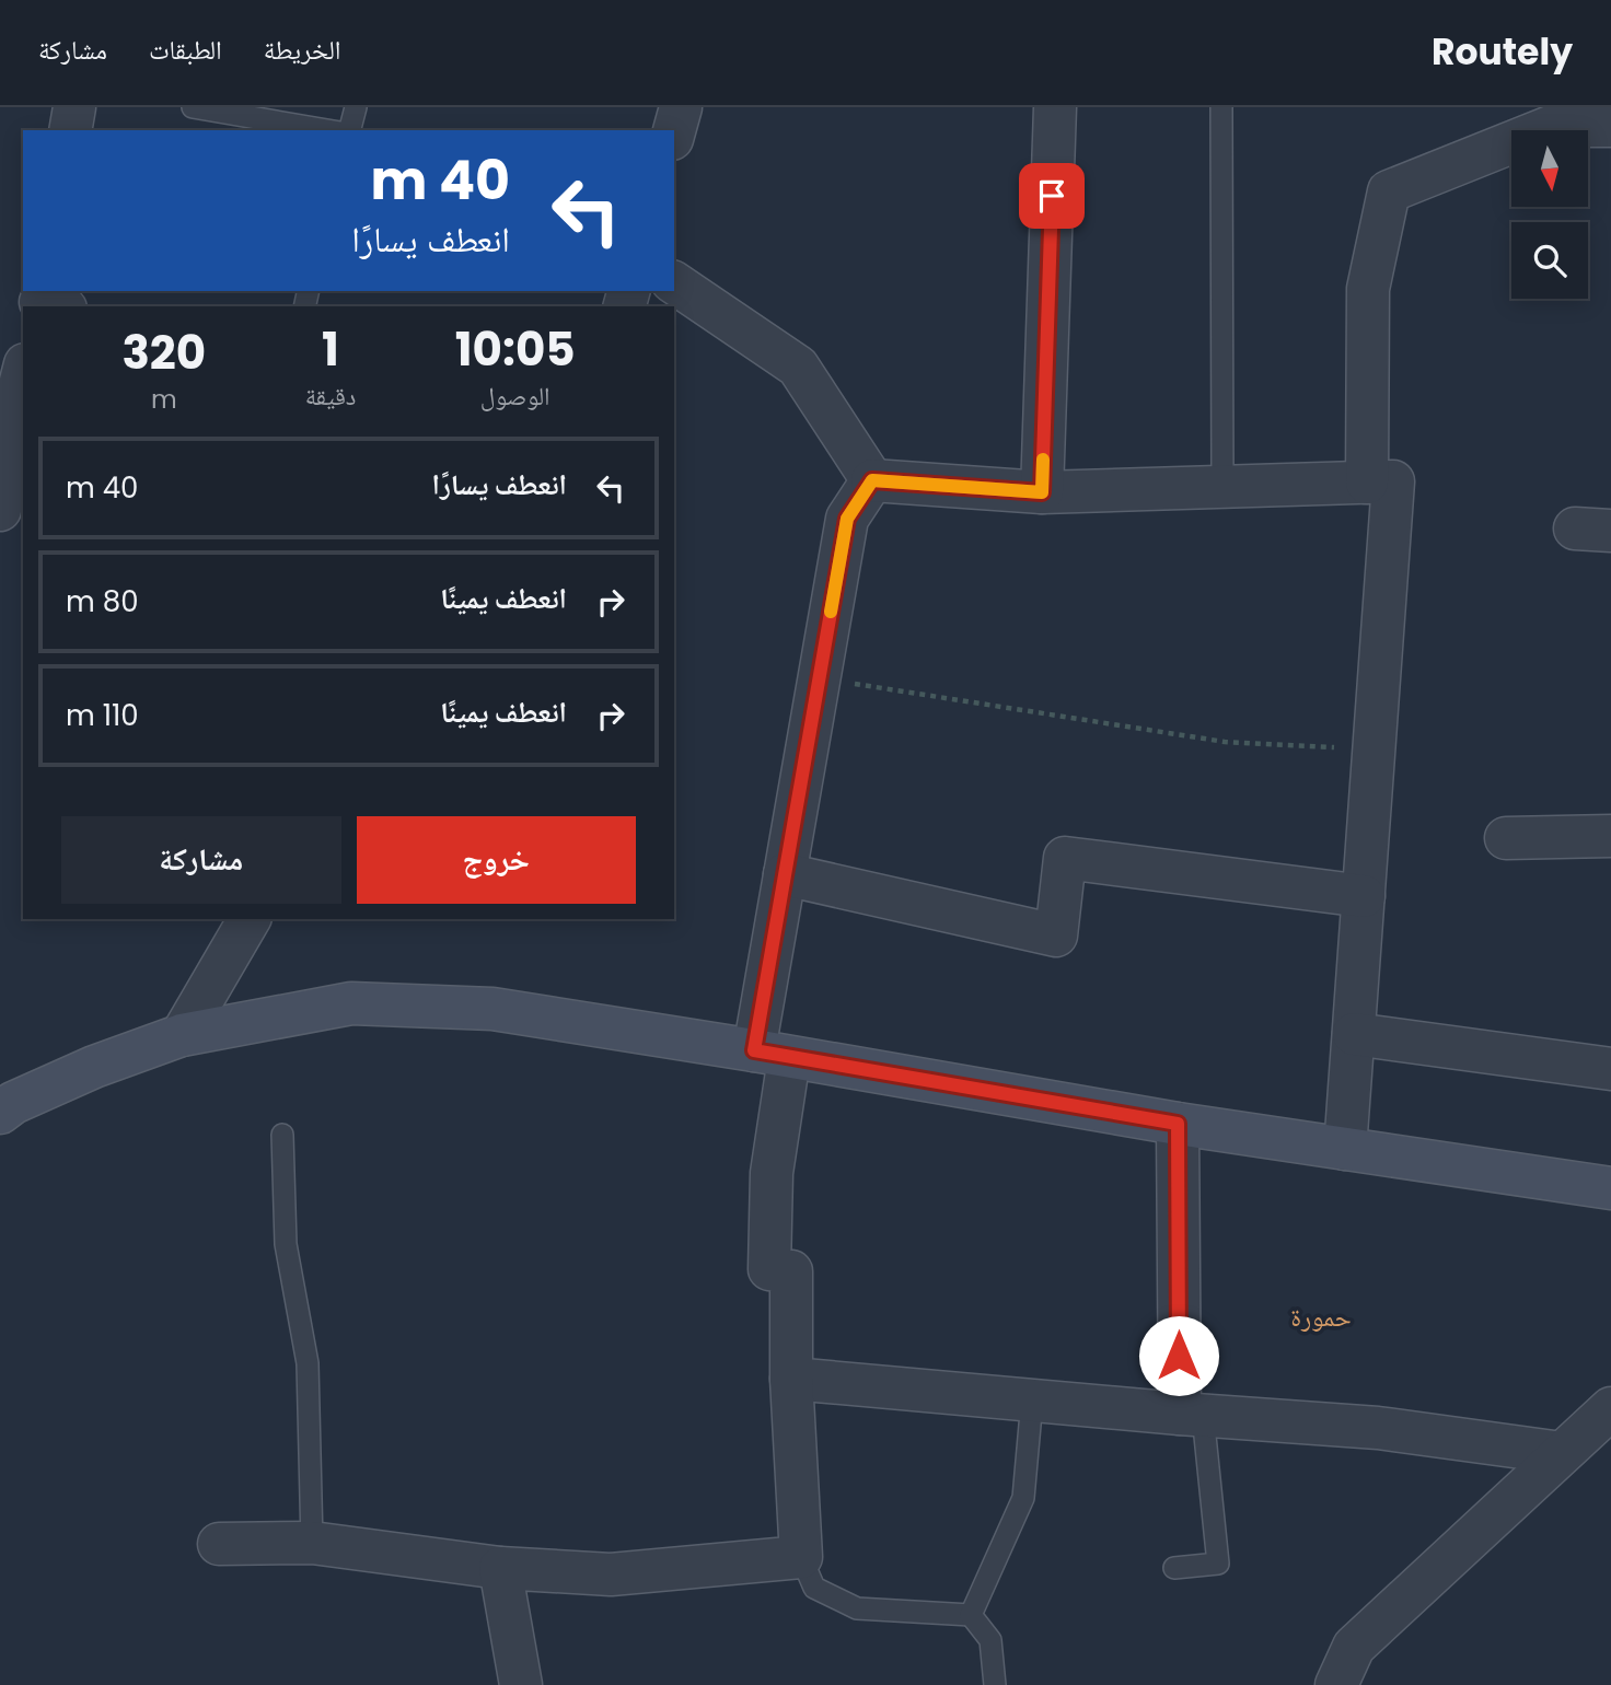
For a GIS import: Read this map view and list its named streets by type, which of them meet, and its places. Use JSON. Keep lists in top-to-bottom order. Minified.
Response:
{"districts":["حمورة"],"north":"bottom","page":{"header":"Routely","nav":["الخريطة","الطبقات","مشاركة"],"turn":["40 m","انعطف يسارًا"],"eta":["10:05","الوصول","1","دقيقة","320","m"],"list":[{"name":"انعطف يسارًا","value":"40 m"},{"name":"انعطف يمينًا","value":"80 m"},{"name":"انعطف يمينًا","value":"110 m"}],"buttons":["خروج","مشاركة"]}}
